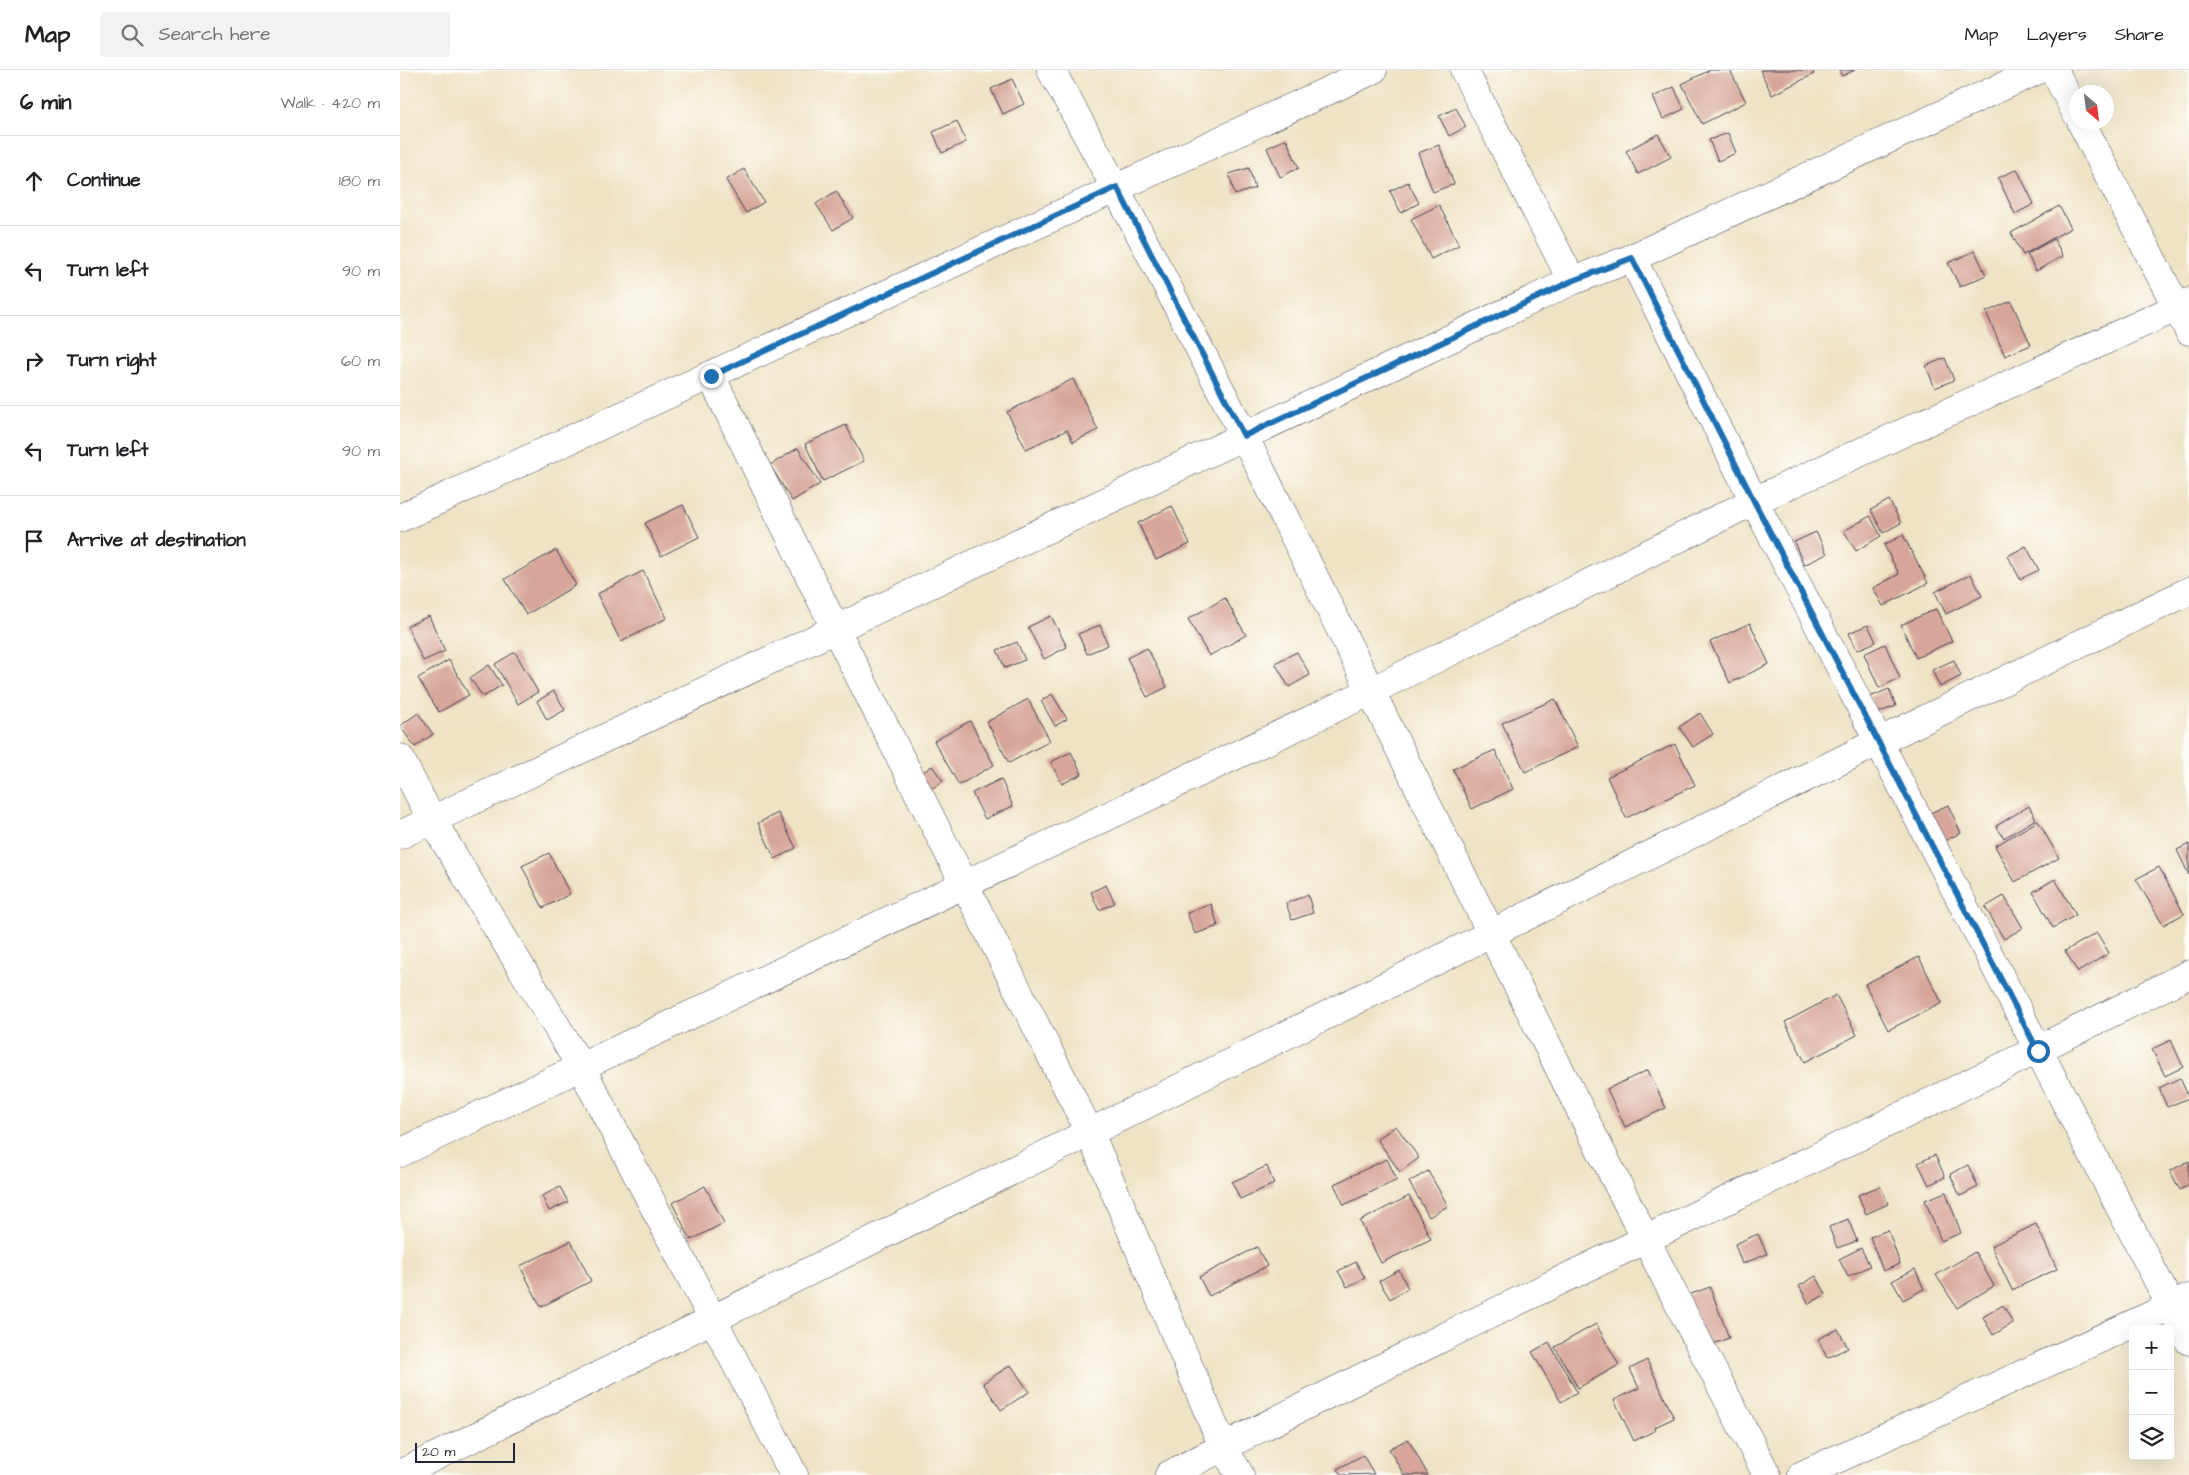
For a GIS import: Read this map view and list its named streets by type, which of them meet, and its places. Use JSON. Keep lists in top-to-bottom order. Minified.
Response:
{"scale_bar":"20 m","north":"bottom right","page":{"header":"Map","search":"Search here","nav":["Map","Layers","Share"],"heading":["6 min","Walk · 420 m"],"list":[["Continue","180 m"],["Turn left","90 m"],["Turn right","60 m"],["Turn left","90 m"],"Arrive at destination"],"map_buttons":["+","−"],"scale":"20 m"}}
